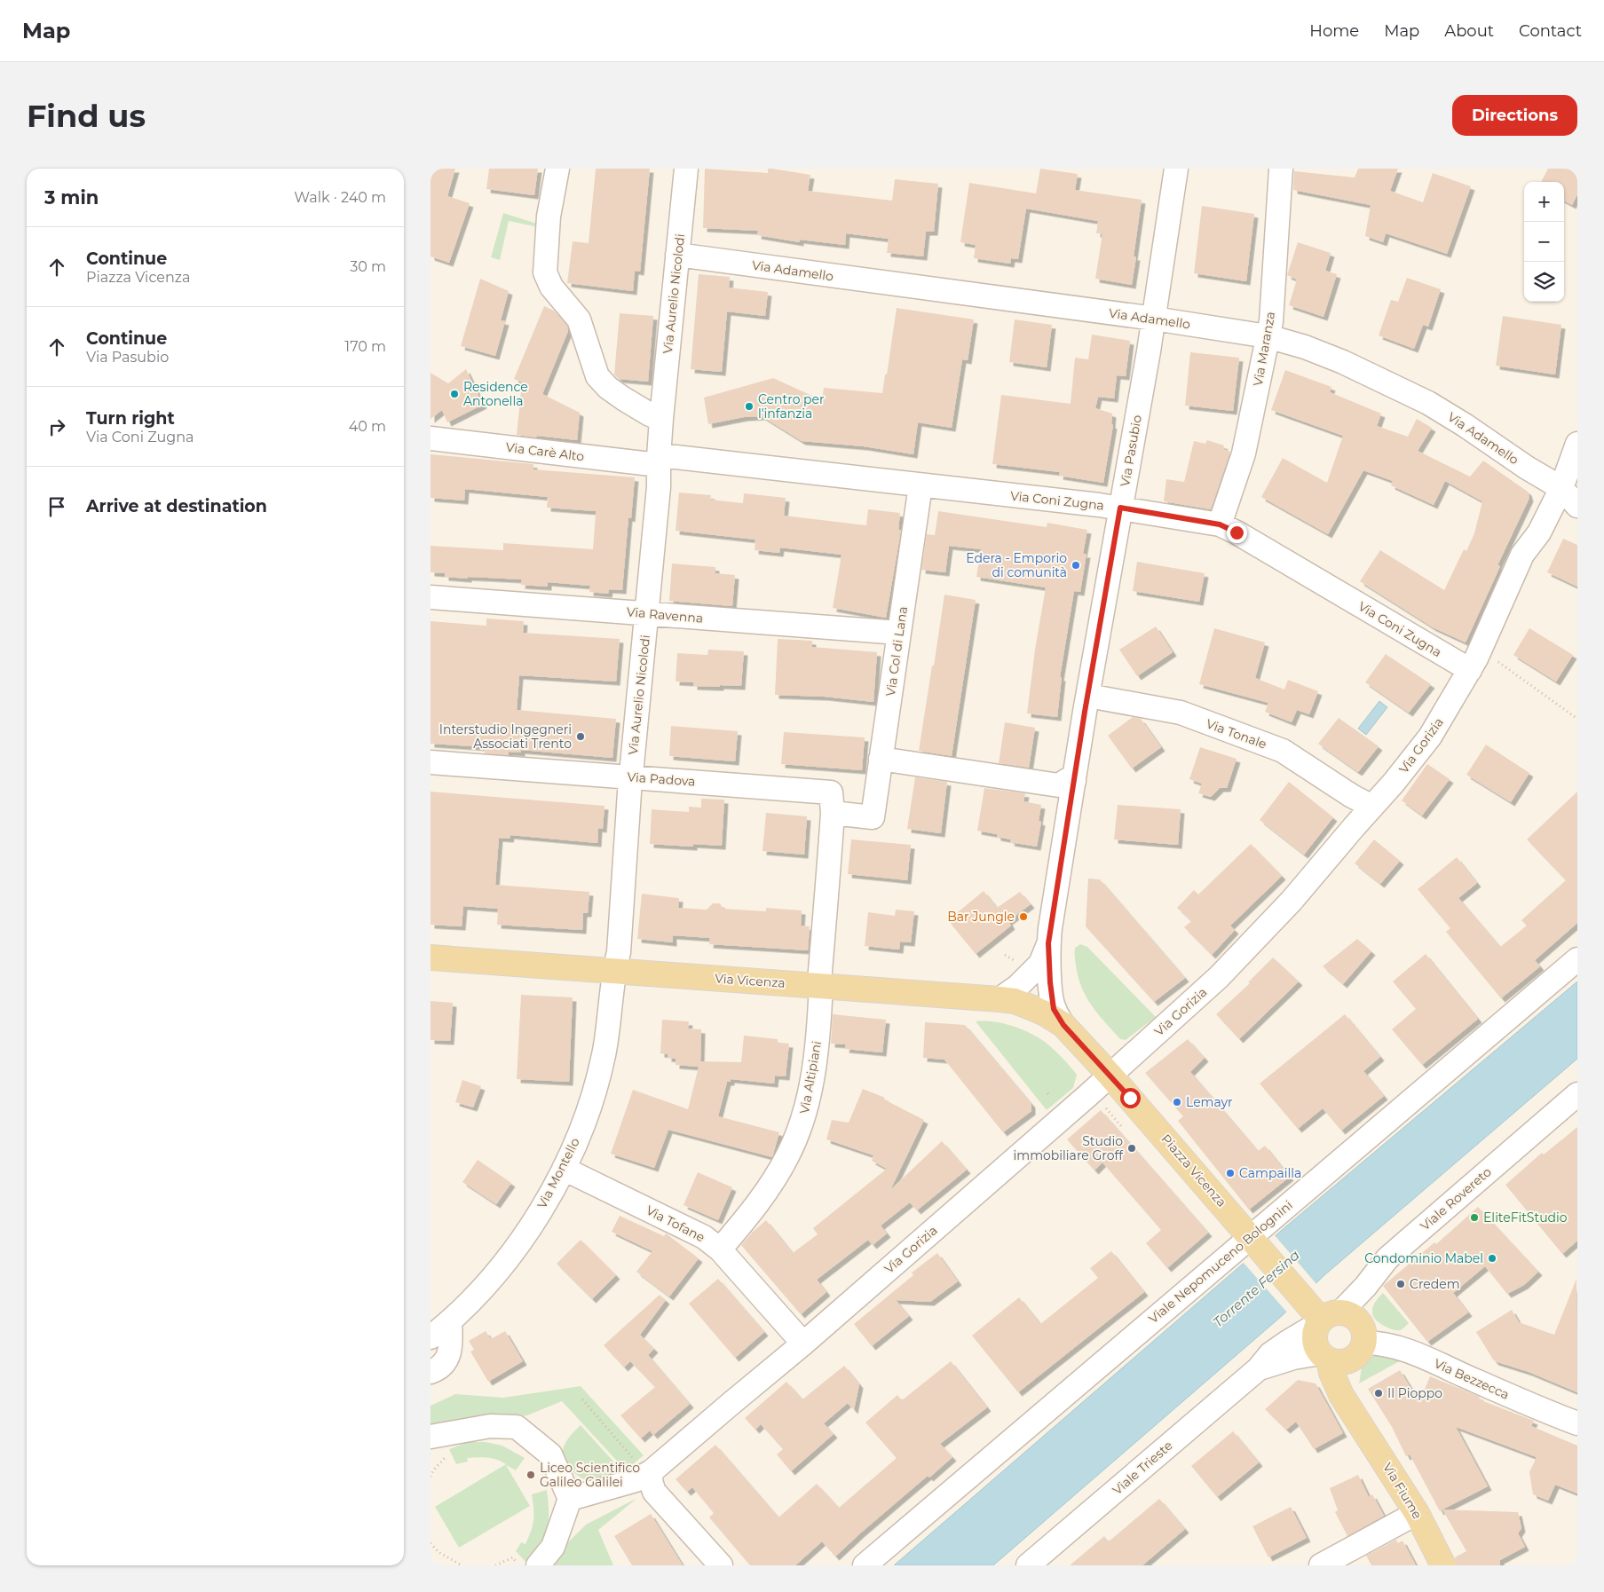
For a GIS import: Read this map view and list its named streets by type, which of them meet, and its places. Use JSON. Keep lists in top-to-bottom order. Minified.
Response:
{"streets":{"main road":["Via Vicenza","Piazza Vicenza","Via Fiume"],"street":["Via Adamello","Via Aurelio Nicolodi","Via Maranza","Via Pasubio","Via Carè Alto","Via Coni Zugna","Via Ravenna","Via Col di Lana","Via Tonale","Via Gorizia","Via Padova","Via Altipiani","Via Montello","Viale Rovereto","Via Tofane","Viale Nepomuceno Bolognini","Via Bezzecca","Viale Trieste"]},"crossings":[["Via Adamello","Via Aurelio Nicolodi"],["Via Adamello","Via Maranza"],["Via Adamello","Via Pasubio"],["Via Adamello","Via Gorizia"],["Via Aurelio Nicolodi","Via Carè Alto"],["Via Aurelio Nicolodi","Via Coni Zugna"],["Via Aurelio Nicolodi","Via Ravenna"],["Via Aurelio Nicolodi","Via Padova"],["Via Aurelio Nicolodi","Via Vicenza"],["Via Aurelio Nicolodi","Via Montello"],["Via Maranza","Via Coni Zugna"],["Via Pasubio","Via Coni Zugna"],["Via Pasubio","Via Tonale"],["Via Pasubio","Via Vicenza"],["Via Pasubio","Piazza Vicenza"],["Via Carè Alto","Via Coni Zugna"],["Via Coni Zugna","Via Col di Lana"],["Via Coni Zugna","Via Gorizia"],["Via Ravenna","Via Col di Lana"],["Via Col di Lana","Via Padova"],["Via Tonale","Via Gorizia"],["Via Gorizia","Piazza Vicenza"],["Via Gorizia","Via Tofane"],["Via Vicenza","Via Altipiani"],["Via Vicenza","Piazza Vicenza"],["Via Vicenza","Via Montello"],["Via Altipiani","Via Tofane"],["Piazza Vicenza","Viale Rovereto"],["Piazza Vicenza","Viale Nepomuceno Bolognini"],["Piazza Vicenza","Via Bezzecca"],["Piazza Vicenza","Viale Trieste"],["Piazza Vicenza","Via Fiume"],["Via Montello","Via Tofane"],["Viale Rovereto","Via Bezzecca"],["Viale Rovereto","Viale Trieste"],["Viale Rovereto","Via Fiume"],["Via Bezzecca","Viale Trieste"],["Via Bezzecca","Via Fiume"],["Viale Trieste","Via Fiume"]],"water":["Torrente Fersina"],"places":["Residence Antonella","Centro per l'infanzia","Edera - Emporio di comunità","Interstudio Ingegneri Associati Trento","Bar Jungle","Lemayr","Studio immobiliare Groff","Campailla","EliteFitStudio","Condominio Mabel","Credem","Il Pioppo","Liceo Scientifico Galileo Galilei"],"page":{"header":"Map","nav":["Home","Map","About","Contact"],"buttons":"Directions","title":"Find us","heading":["3 min","Walk · 240 m"],"map_buttons":["+","−"],"list":[["Continue","Piazza Vicenza","30 m"],["Continue","Via Pasubio","170 m"],["Turn right","Via Coni Zugna","40 m"],"Arrive at destination"]}}
